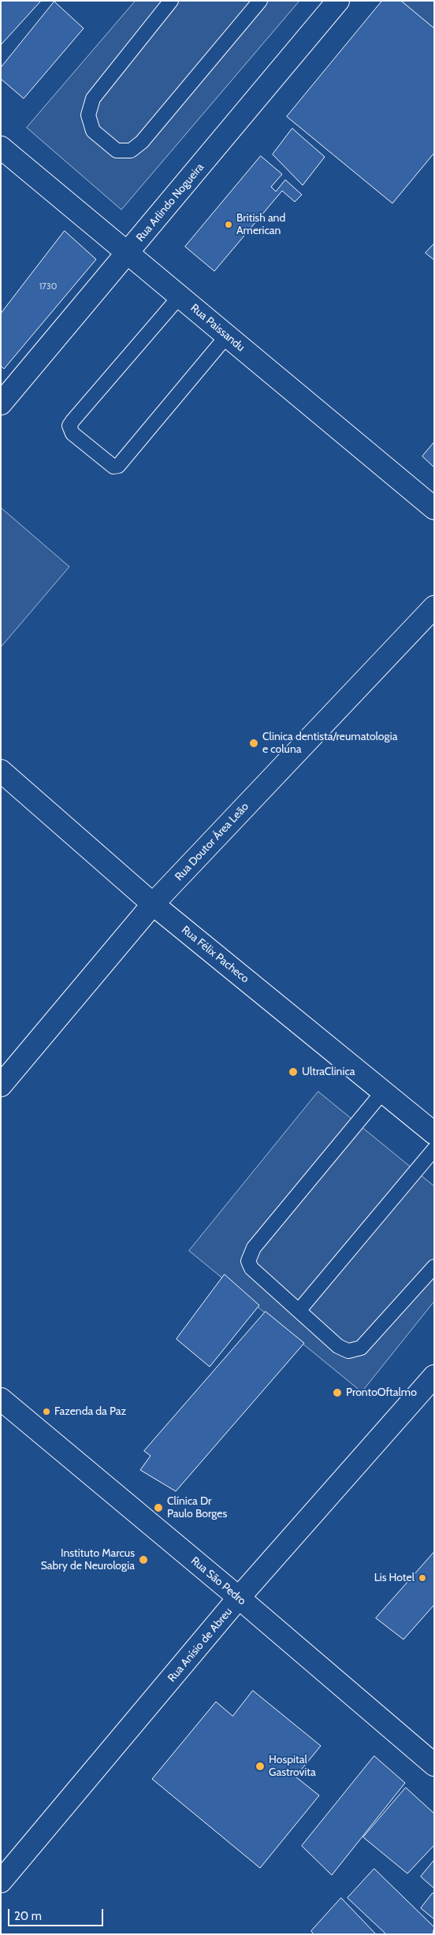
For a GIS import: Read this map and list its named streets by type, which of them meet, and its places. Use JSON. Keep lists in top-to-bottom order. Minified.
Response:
{"streets":{"street":["Rua Arlindo Nogueira","Rua Paissandu","Rua Doutor Área Leão","Rua Félix Pacheco","Rua São Pedro","Rua Anísio de Abreu"]},"crossings":[["Rua Arlindo Nogueira","Rua Paissandu"],["Rua Doutor Área Leão","Rua Félix Pacheco"],["Rua São Pedro","Rua Anísio de Abreu"]],"places":["British and American","Clinica dentista/reumatologia e coluna","UltraClinica","ProntoOftalmo","Fazenda da Paz","Clínica Dr Paulo Borges","Instituto Marcus Sabry de Neurologia","Lis Hotel","Hospital Gastrovita"],"house_numbers":["1730"],"scale_bar":"20 m"}
